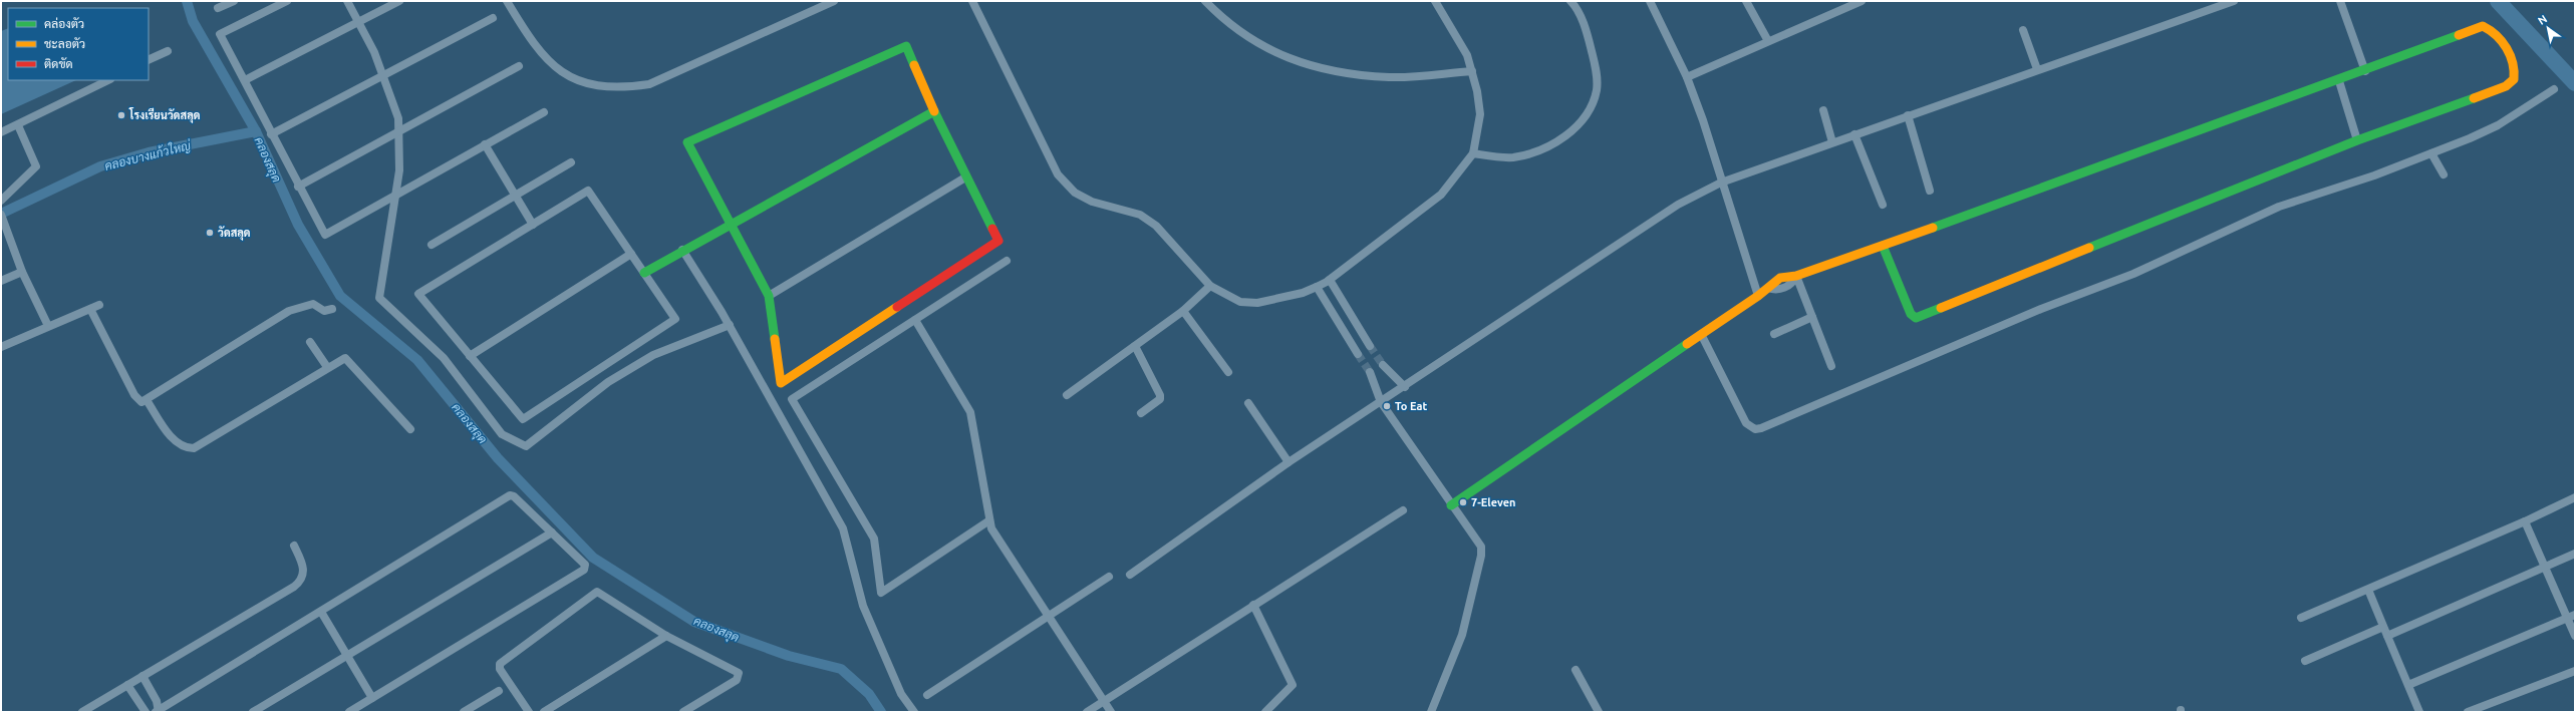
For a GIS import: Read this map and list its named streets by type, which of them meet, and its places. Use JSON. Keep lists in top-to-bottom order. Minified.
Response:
{"water":["คลองบางแก้วใหญ่","คลองสลุด"],"places":["โรงเรียนวัดสลุด","วัดสลุด","To Eat","7-Eleven"],"legend":["คล่องตัว","ชะลอตัว","ติดขัด"],"north":"top left"}
